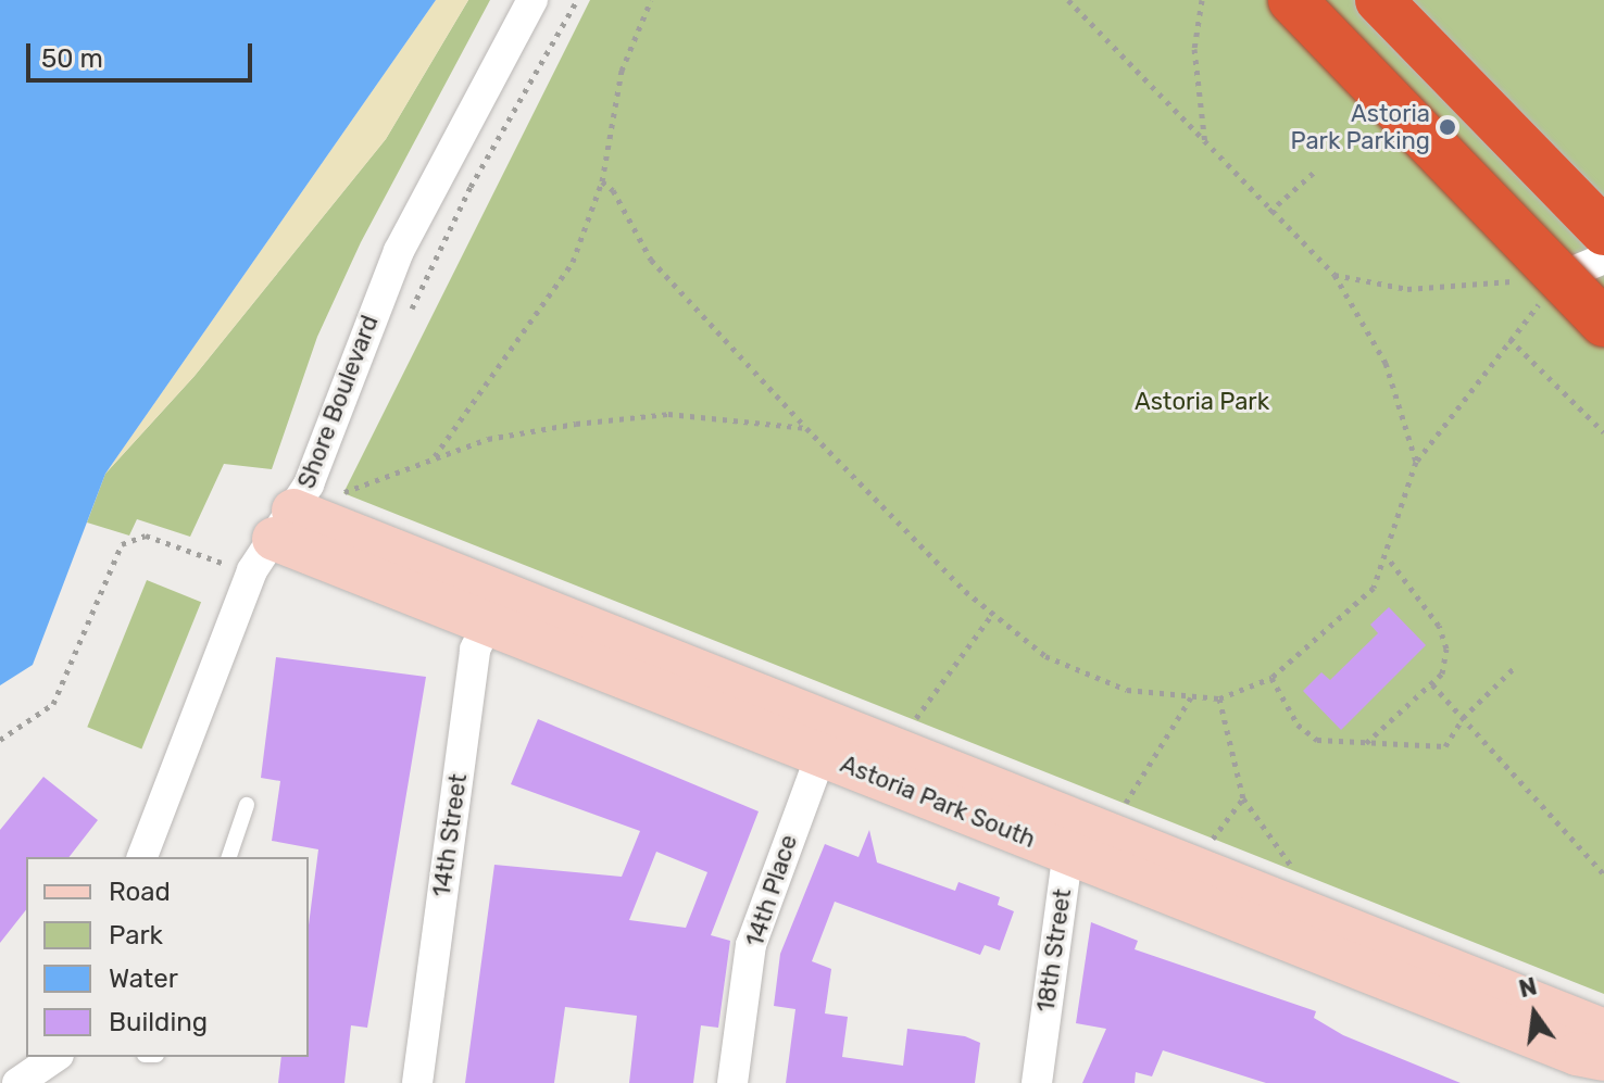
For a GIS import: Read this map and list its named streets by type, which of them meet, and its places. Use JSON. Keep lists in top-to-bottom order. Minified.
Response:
{"streets":{"street":["Shore Boulevard","Astoria Park South","14th Street","14th Place","18th Street"]},"crossings":[["Shore Boulevard","Astoria Park South"],["Astoria Park South","14th Street"],["Astoria Park South","14th Place"],["Astoria Park South","18th Street"]],"parks":["Astoria Park"],"places":["Astoria Park Parking"],"legend":["Road","Park","Water","Building"],"scale_bar":"50 m","north":"top"}
